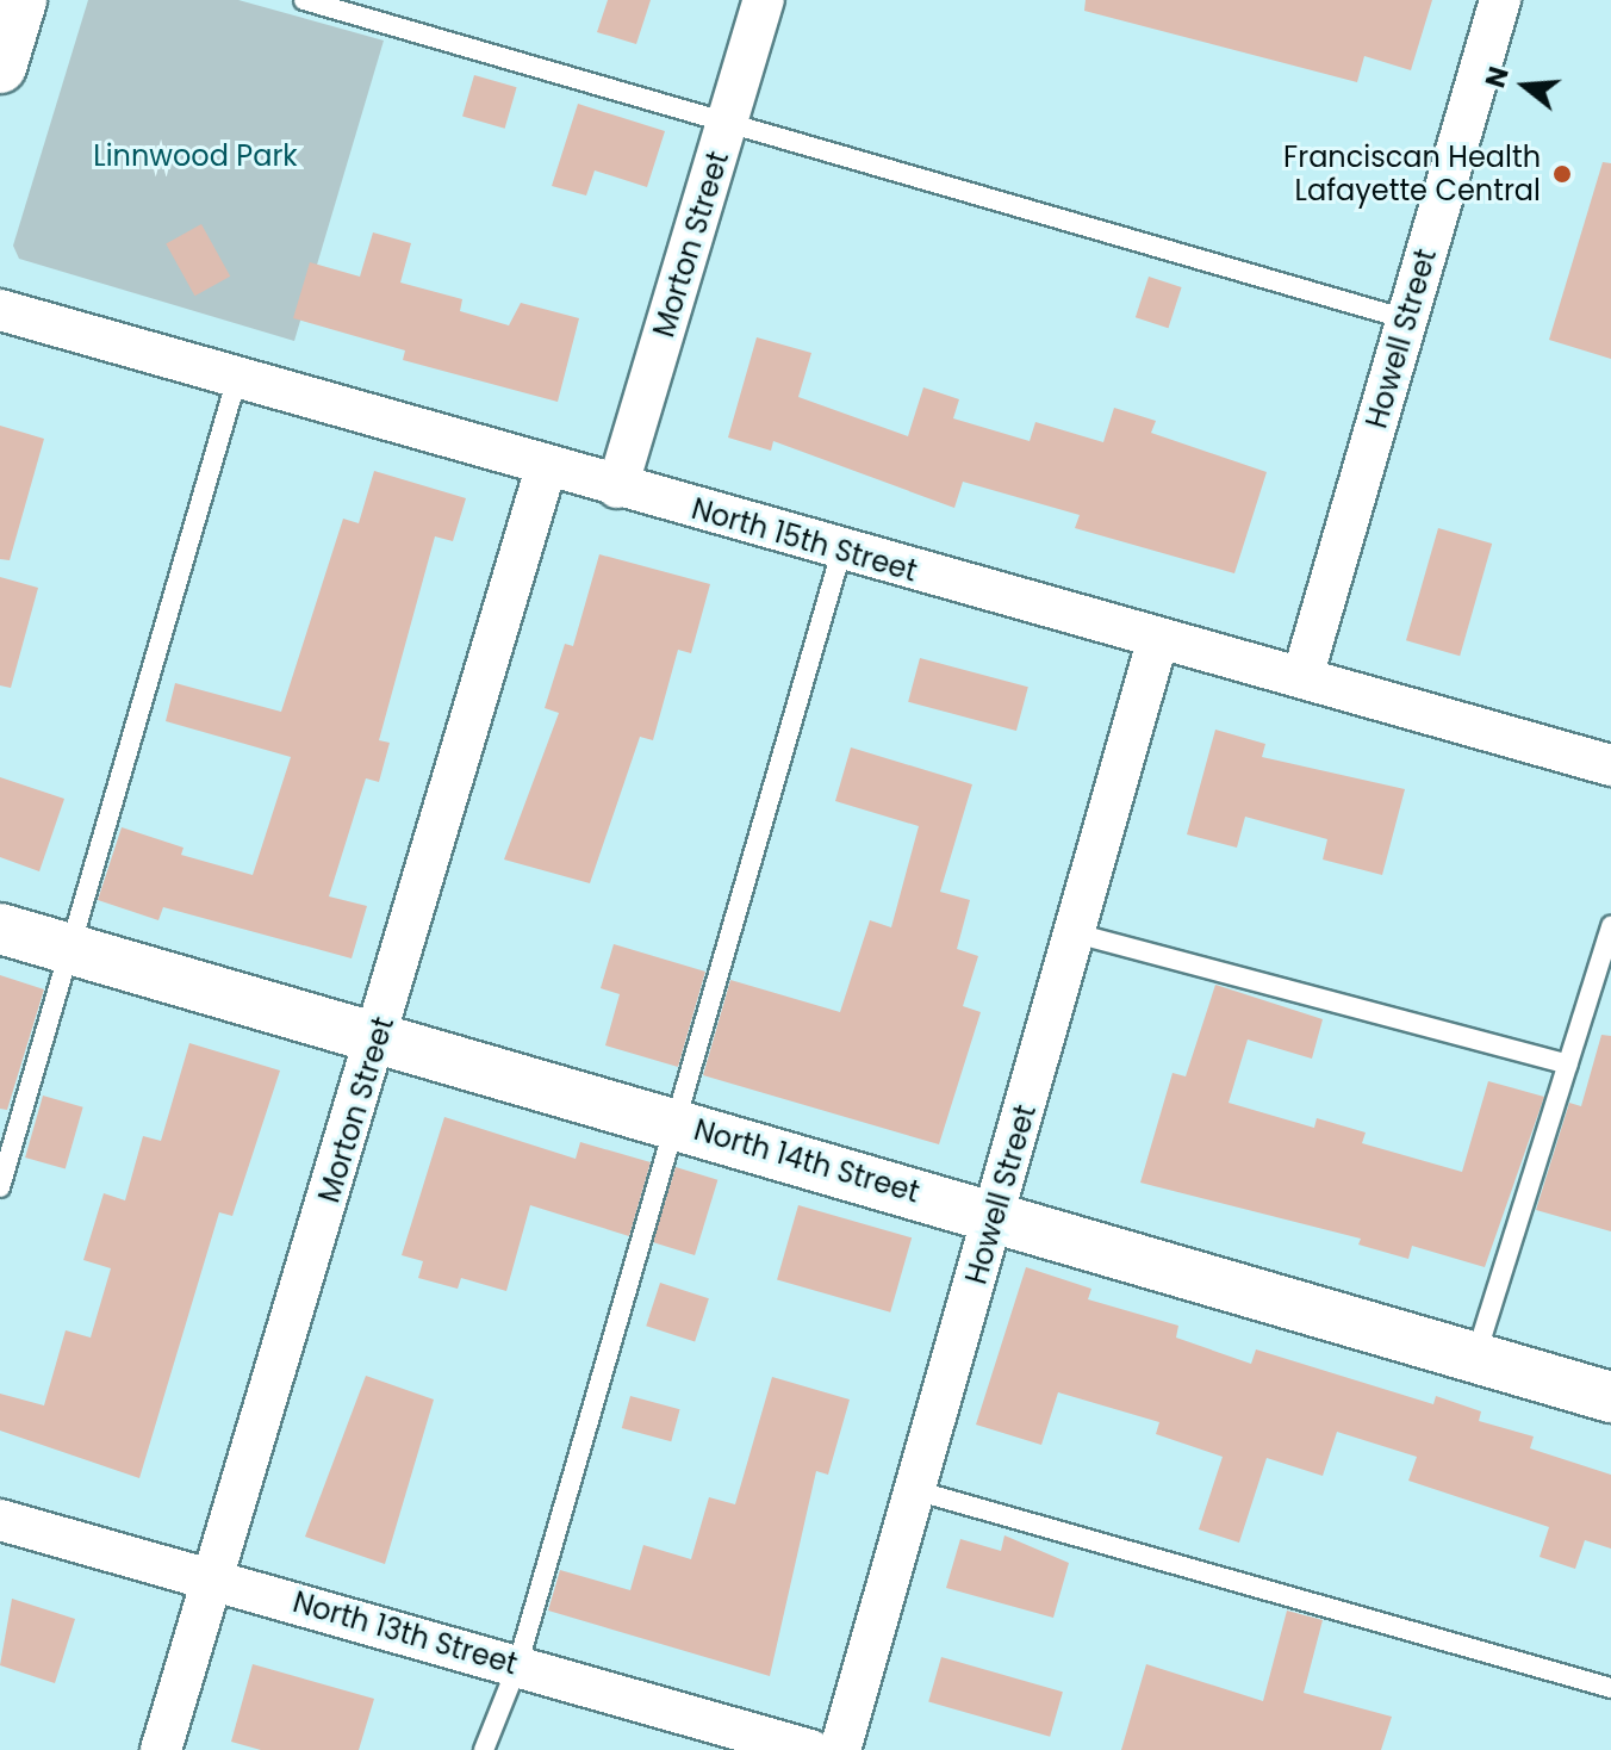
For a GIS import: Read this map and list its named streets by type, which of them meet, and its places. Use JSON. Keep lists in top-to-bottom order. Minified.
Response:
{"streets":{"street":["Morton Street","Howell Street","North 15th Street","North 14th Street","North 13th Street"]},"crossings":[["Morton Street","North 15th Street"],["Morton Street","North 14th Street"],["Morton Street","North 13th Street"],["Howell Street","North 15th Street"],["Howell Street","North 14th Street"]],"parks":["Linnwood Park"],"places":["Franciscan Health Lafayette Central"],"north":"left"}
